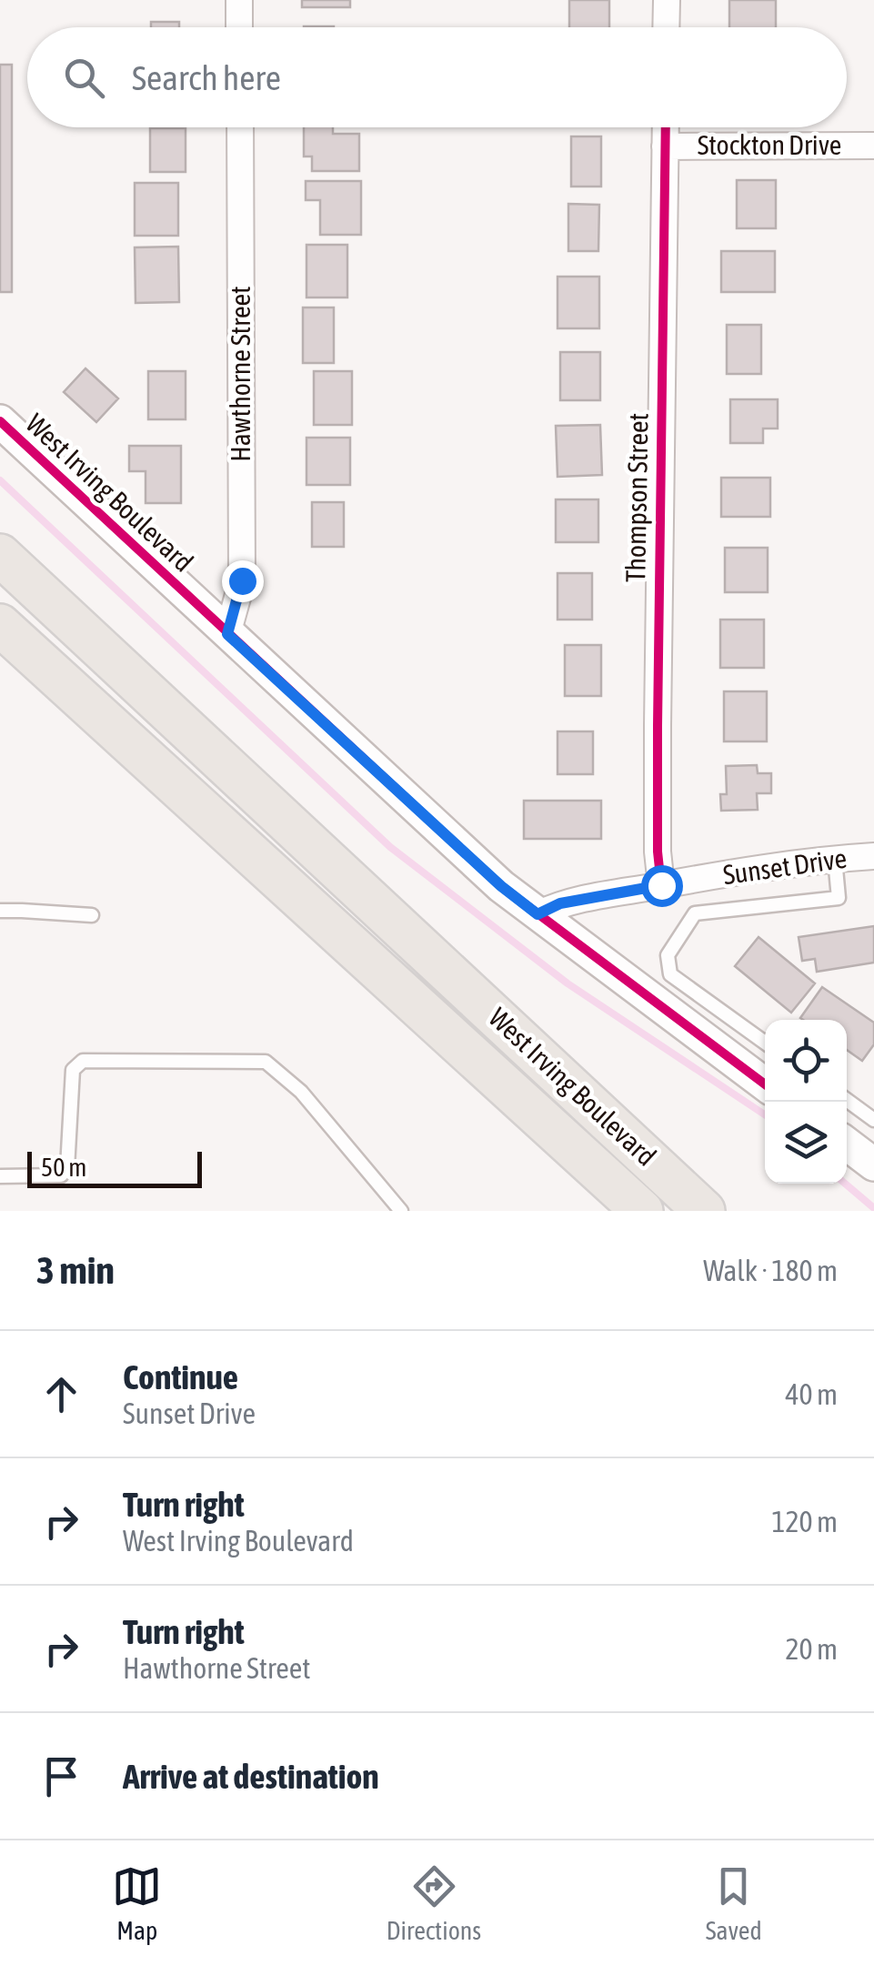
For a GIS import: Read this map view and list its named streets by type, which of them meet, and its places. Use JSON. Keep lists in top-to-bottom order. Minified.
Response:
{"streets":{"main road":["West Irving Boulevard"],"street":["Stockton Drive","Hawthorne Street","Thompson Street","Sunset Drive"]},"crossings":[["Stockton Drive","Thompson Street"],["Hawthorne Street","West Irving Boulevard"],["West Irving Boulevard","Sunset Drive"],["Thompson Street","Sunset Drive"]],"scale_bar":"50 m","page":{"search":"Search here","scale":"50 m","heading":["3 min","Walk · 180 m"],"list":[["Continue","Sunset Drive","40 m"],["Turn right","West Irving Boulevard","120 m"],["Turn right","Hawthorne Street","20 m"],"Arrive at destination"],"nav":["Map","Directions","Saved"]}}
